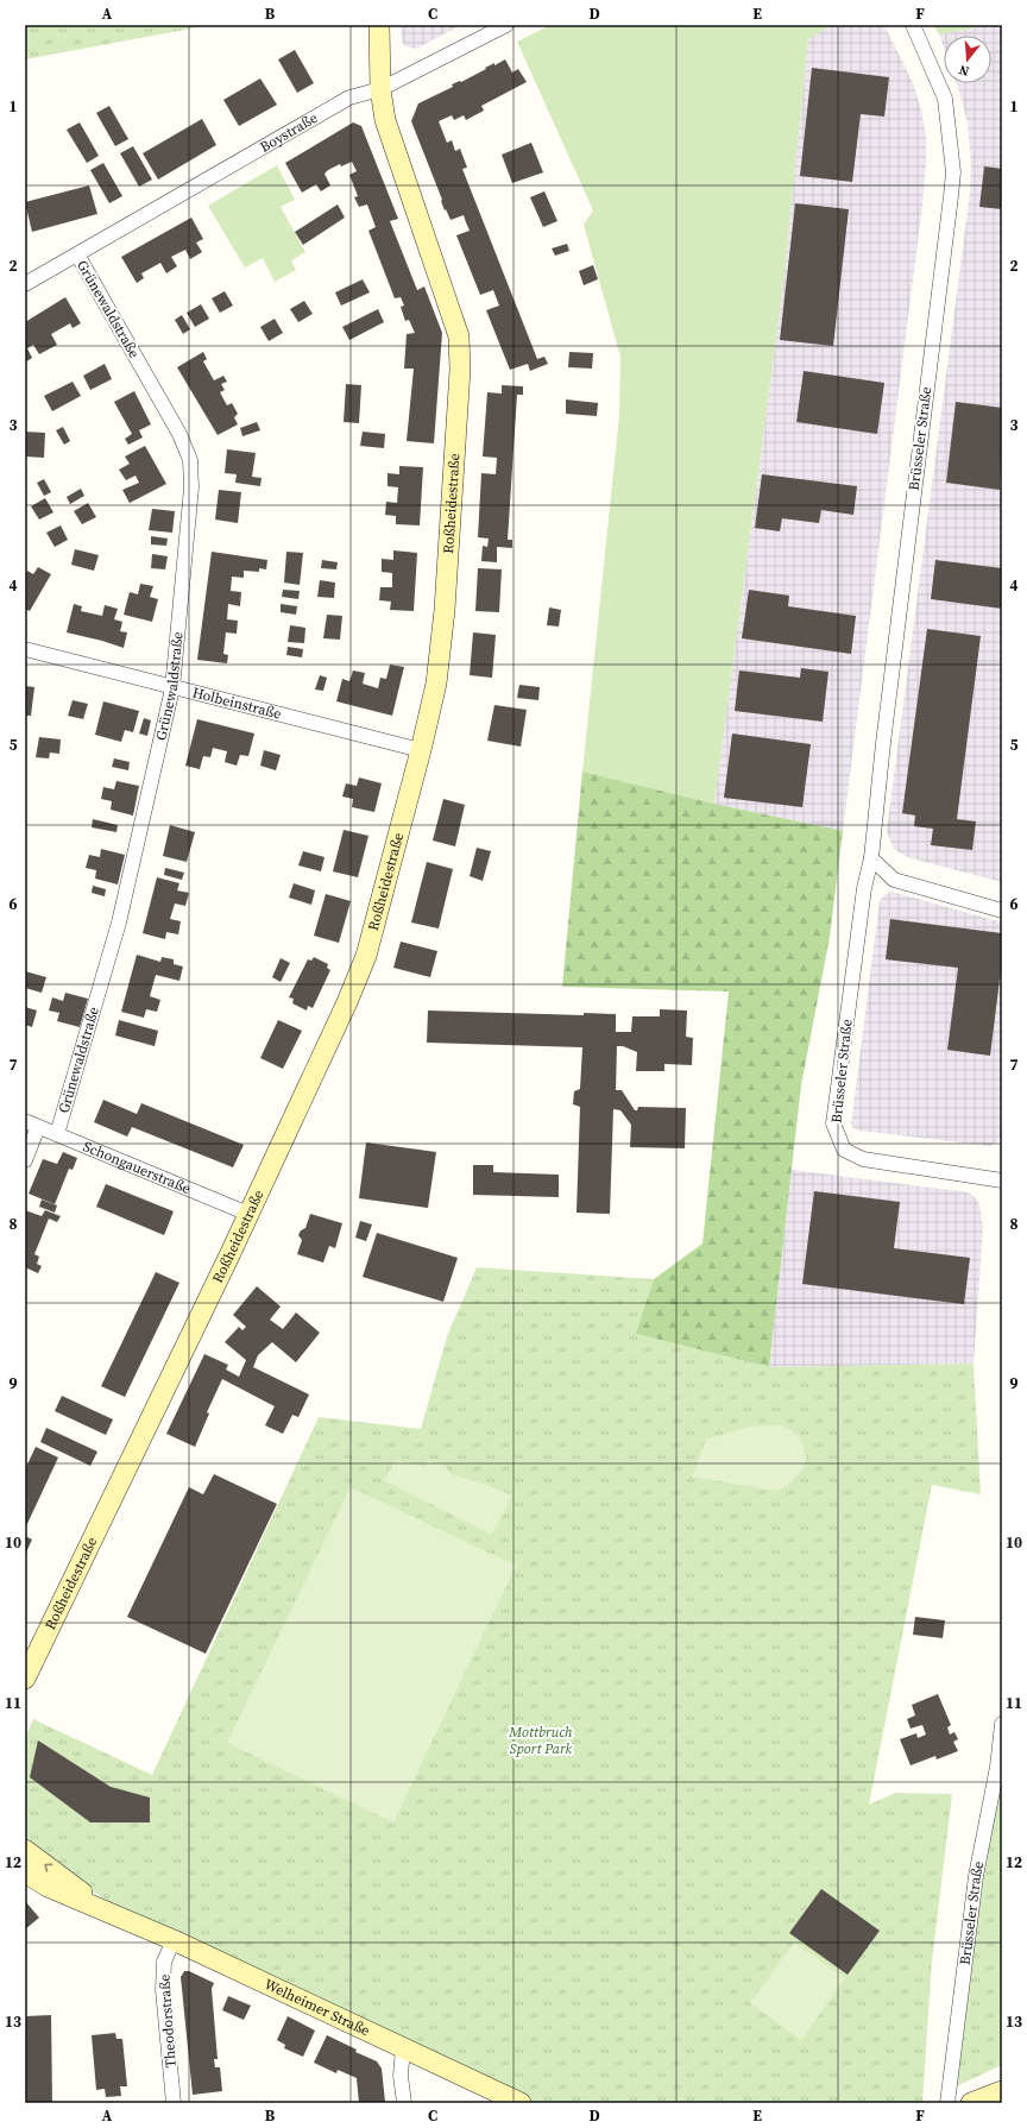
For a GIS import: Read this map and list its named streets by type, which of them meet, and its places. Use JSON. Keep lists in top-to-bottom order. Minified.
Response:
{"streets":{"street":["Boystraße","Grünewaldstraße","Brüsseler Straße","Roßheidestraße","Holbeinstraße","Schongauerstraße","Welheimer Straße","Theodorstraße"]},"crossings":[["Boystraße","Grünewaldstraße"],["Boystraße","Roßheidestraße"],["Grünewaldstraße","Holbeinstraße"],["Grünewaldstraße","Schongauerstraße"],["Roßheidestraße","Holbeinstraße"],["Roßheidestraße","Schongauerstraße"],["Welheimer Straße","Theodorstraße"]],"parks":["Mottbruch Sport Park"],"north":"bottom","grid":{"columns":["A","B","C","D","E","F"],"rows":["1","2","3","4","5","6","7","8","9","10","11","12","13"]}}
